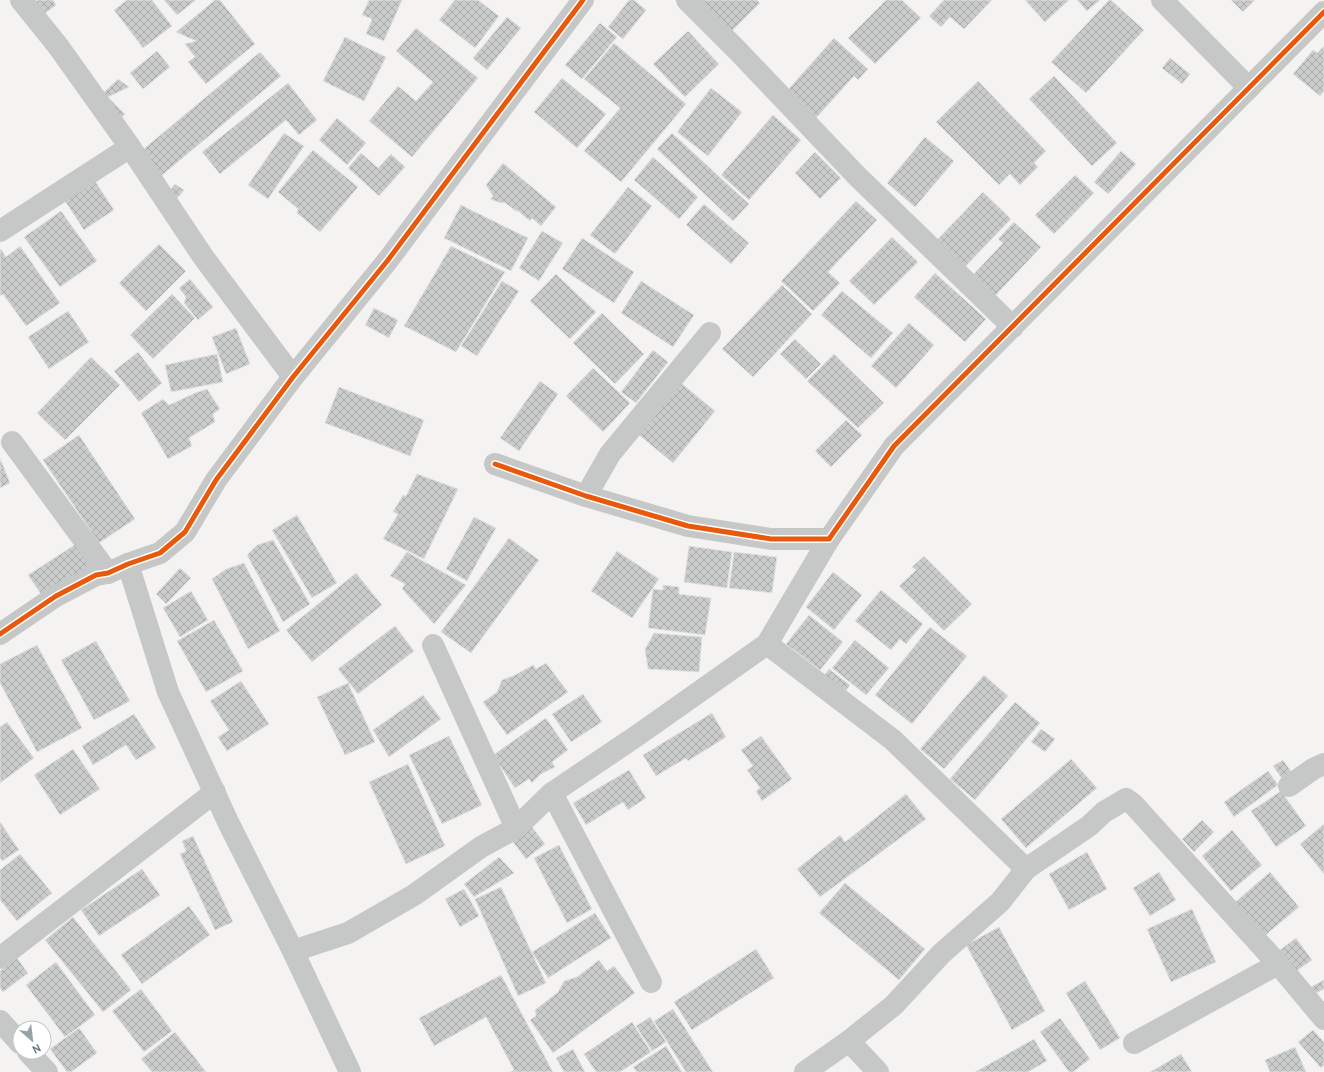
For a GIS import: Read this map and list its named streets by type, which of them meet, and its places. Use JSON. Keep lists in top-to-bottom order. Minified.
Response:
{"north":"bottom right"}
